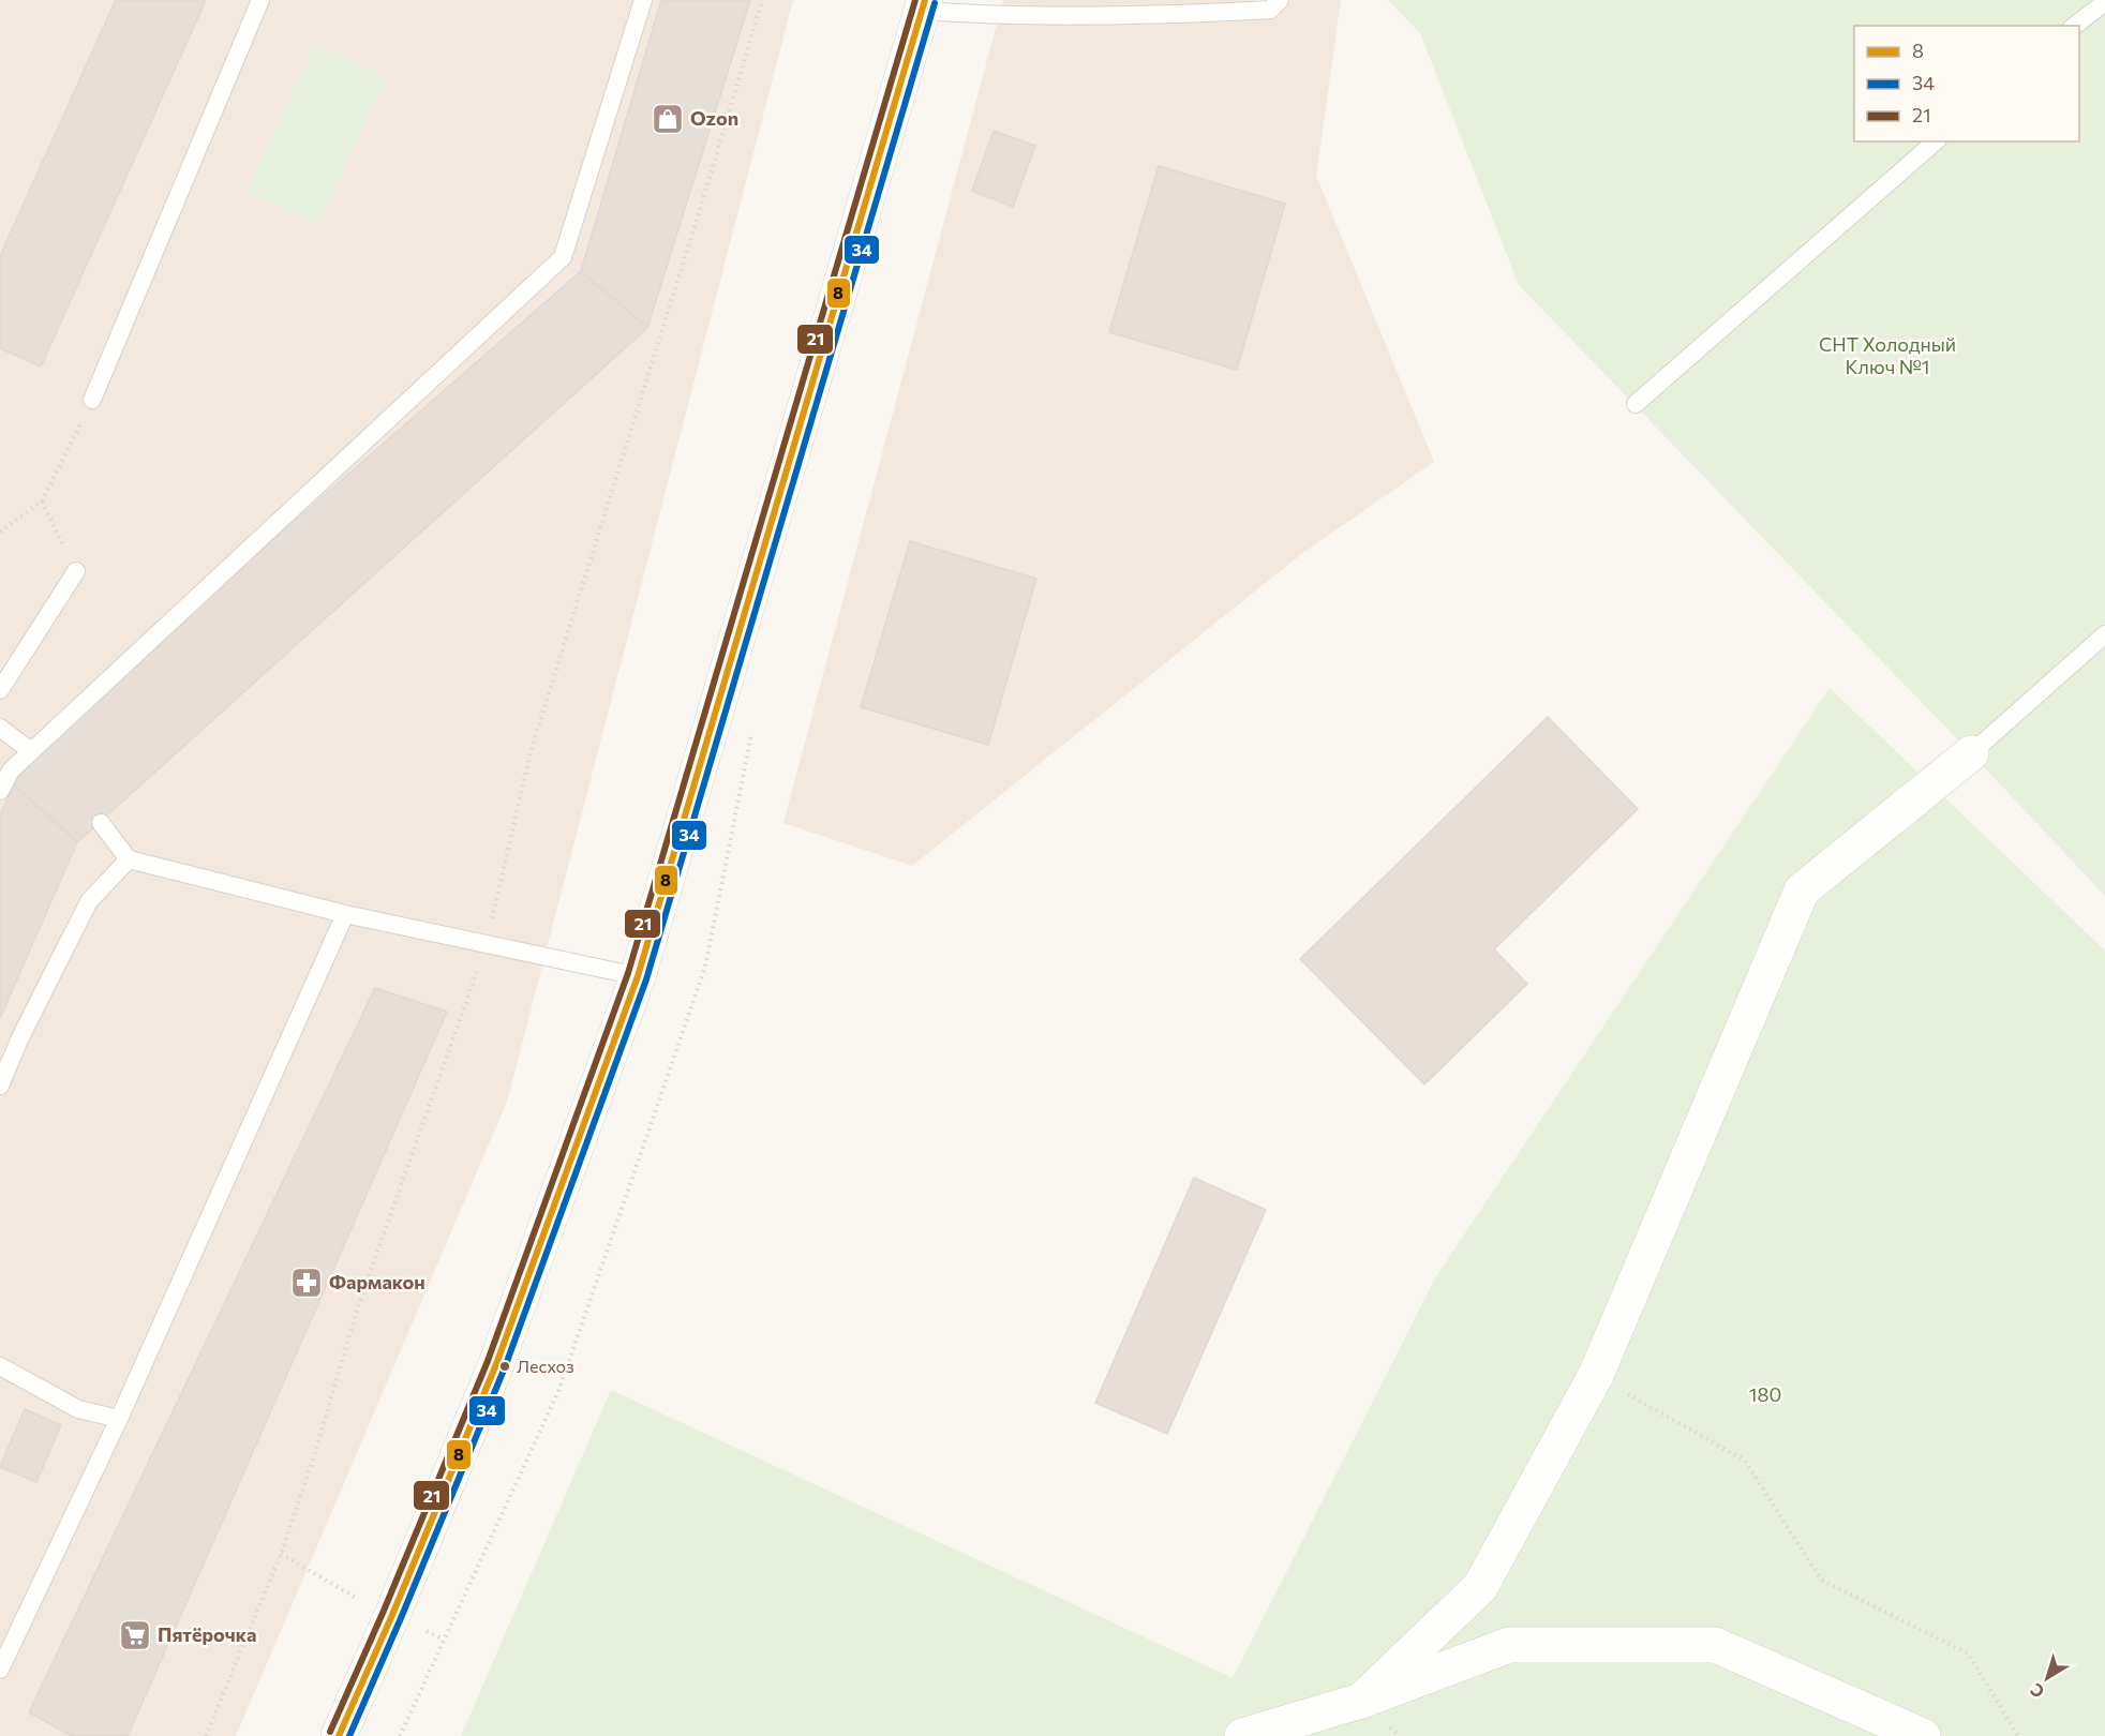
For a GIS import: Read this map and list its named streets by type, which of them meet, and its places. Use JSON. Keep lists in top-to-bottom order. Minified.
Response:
{"parks":["СНТ Холодный Ключ №1","180"],"places":{"shop":["Ozon"],"pharmacy":["Фармакон"],"other":["Лесхоз"],"supermarket":["Пятёрочка"]},"lines":["transit line 8","transit line 21","transit line 34"],"legend":["8","34","21"],"north":"bottom left"}
